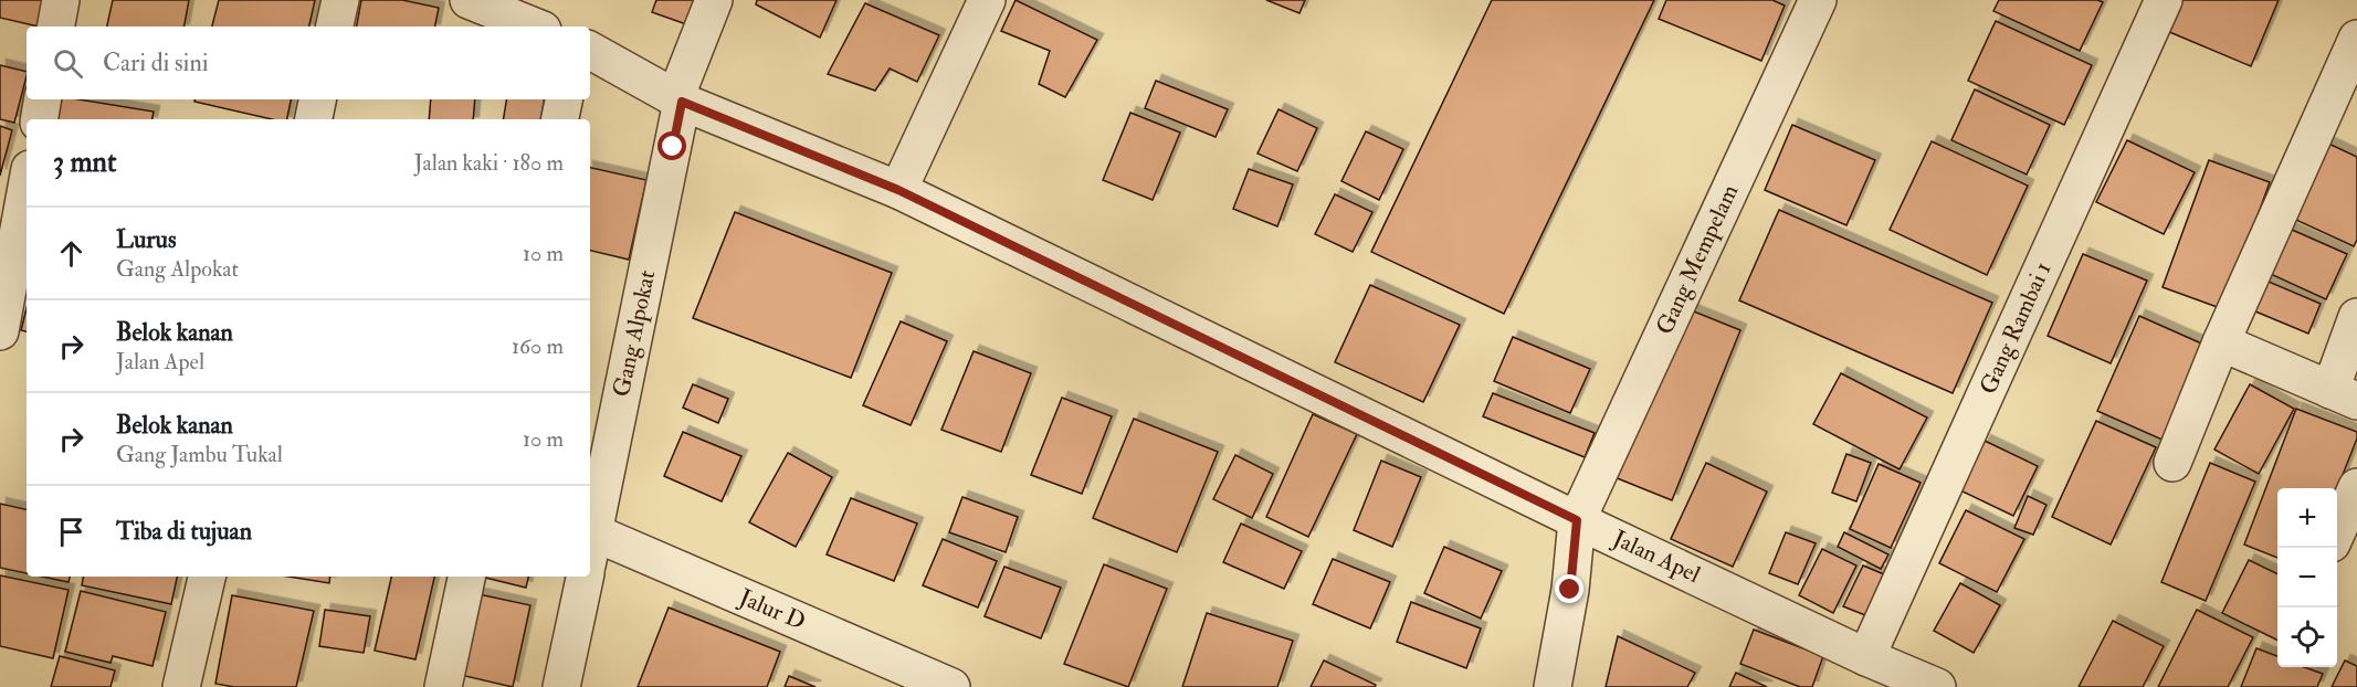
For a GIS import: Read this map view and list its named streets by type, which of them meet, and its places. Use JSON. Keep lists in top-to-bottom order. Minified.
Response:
{"streets":{"street":["Gang Mempelam","Gang Rambai 1","Gang Alpokat","Jalan Apel","Jalur D"]},"crossings":[["Gang Mempelam","Jalan Apel"],["Gang Rambai 1","Jalan Apel"],["Gang Alpokat","Jalan Apel"],["Gang Alpokat","Jalur D"]],"page":{"search":"Cari di sini","heading":["3 mnt","Jalan kaki · 180 m"],"list":[["Lurus","Gang Alpokat","10 m"],["Belok kanan","Jalan Apel","160 m"],["Belok kanan","Gang Jambu Tukal","10 m"],"Tiba di tujuan"],"map_buttons":["+","−"]}}
